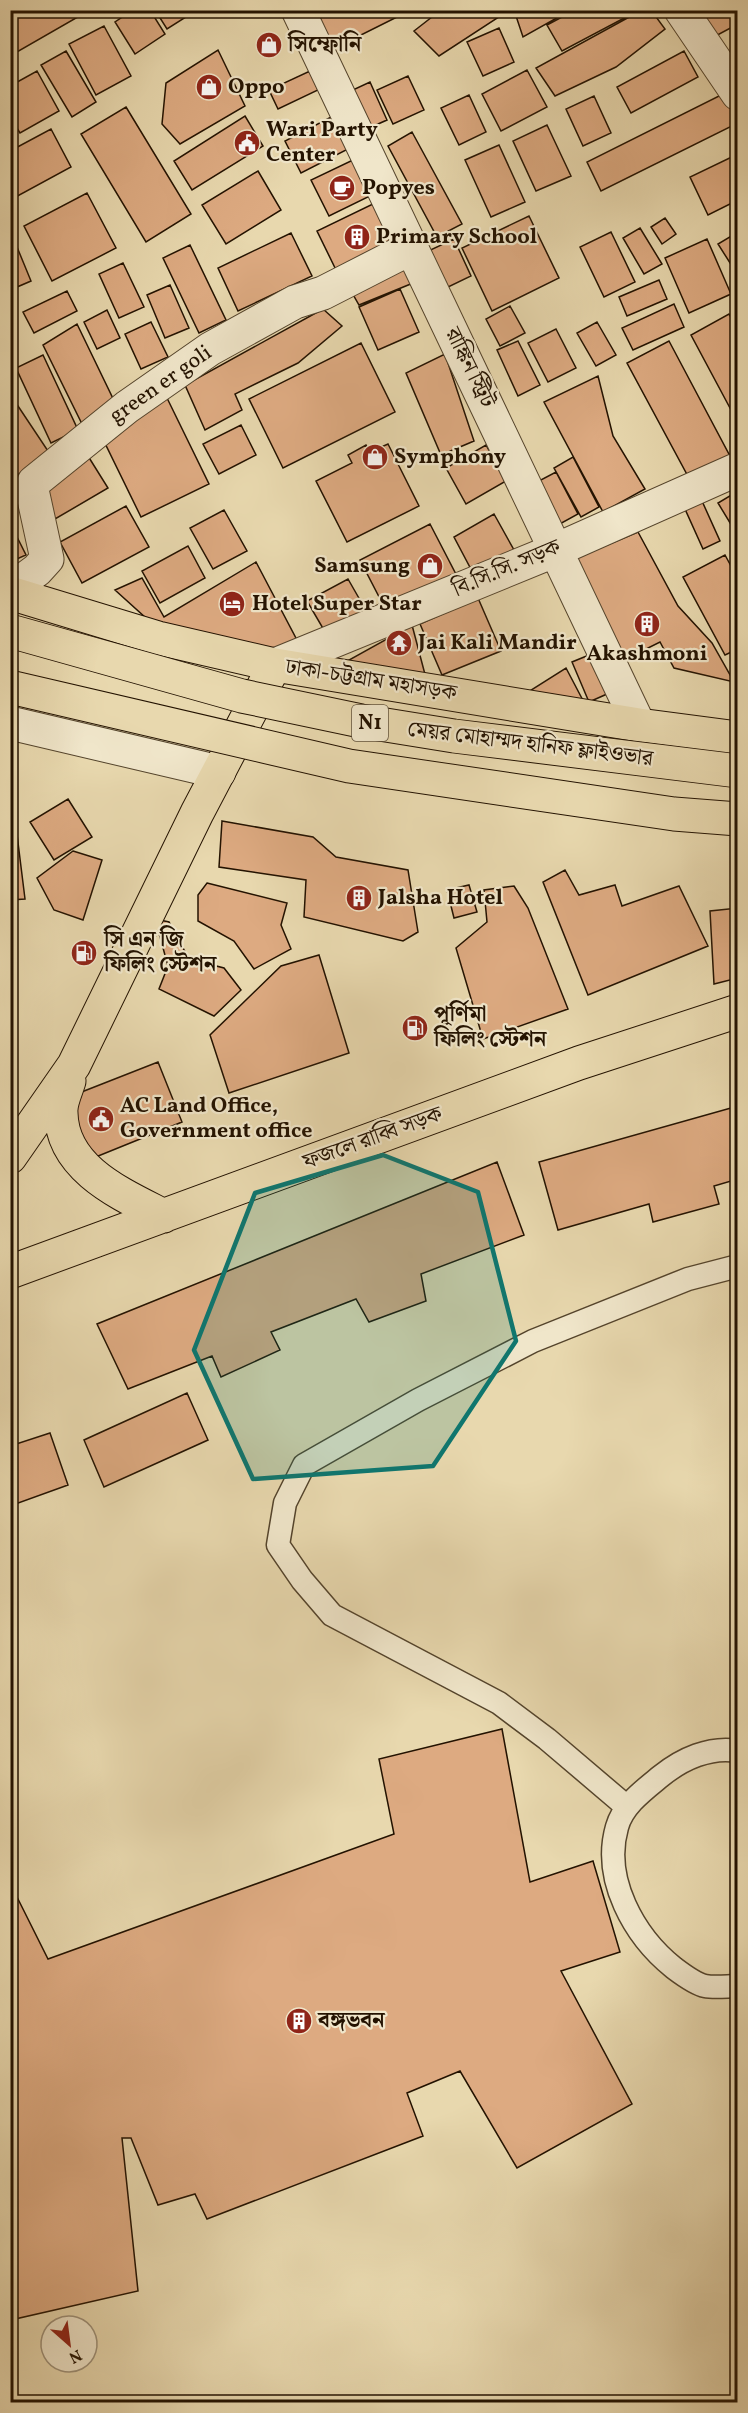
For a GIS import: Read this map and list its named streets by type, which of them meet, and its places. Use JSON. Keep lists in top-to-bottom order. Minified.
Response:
{"streets":{"main road":["ঢাকা-চট্টগ্রাম মহাসড়ক","N1","মেয়র মোহাম্মদ হানিফ ফ্লাইওভার","ফজলে রাব্বি সড়ক"],"street":["রাঙ্কিন স্ট্রিট","green er goli","বি.সি.সি. সড়ক"]},"crossings":[["রাঙ্কিন স্ট্রিট","green er goli"],["রাঙ্কিন স্ট্রিট","বি.সি.সি. সড়ক"],["রাঙ্কিন স্ট্রিট","ঢাকা-চট্টগ্রাম মহাসড়ক"],["green er goli","ঢাকা-চট্টগ্রাম মহাসড়ক"],["বি.সি.সি. সড়ক","ঢাকা-চট্টগ্রাম মহাসড়ক"]],"places":{"shop":["সিম্ফোনি","Oppo","Symphony","Samsung"],"public building":["Wari Party Center","AC Land Office, Government office"],"cafe":["Popyes"],"building":["Primary School","Akashmoni","Jalsha Hotel","বঙ্গভবন"],"hotel":["Hotel Super Star"],"temple":["Jai Kali Mandir"],"fuel station":["সি এন জি ফিলিং স্টেশন","পূর্ণিমা ফিলিং স্টেশন"]},"north":"bottom right"}
